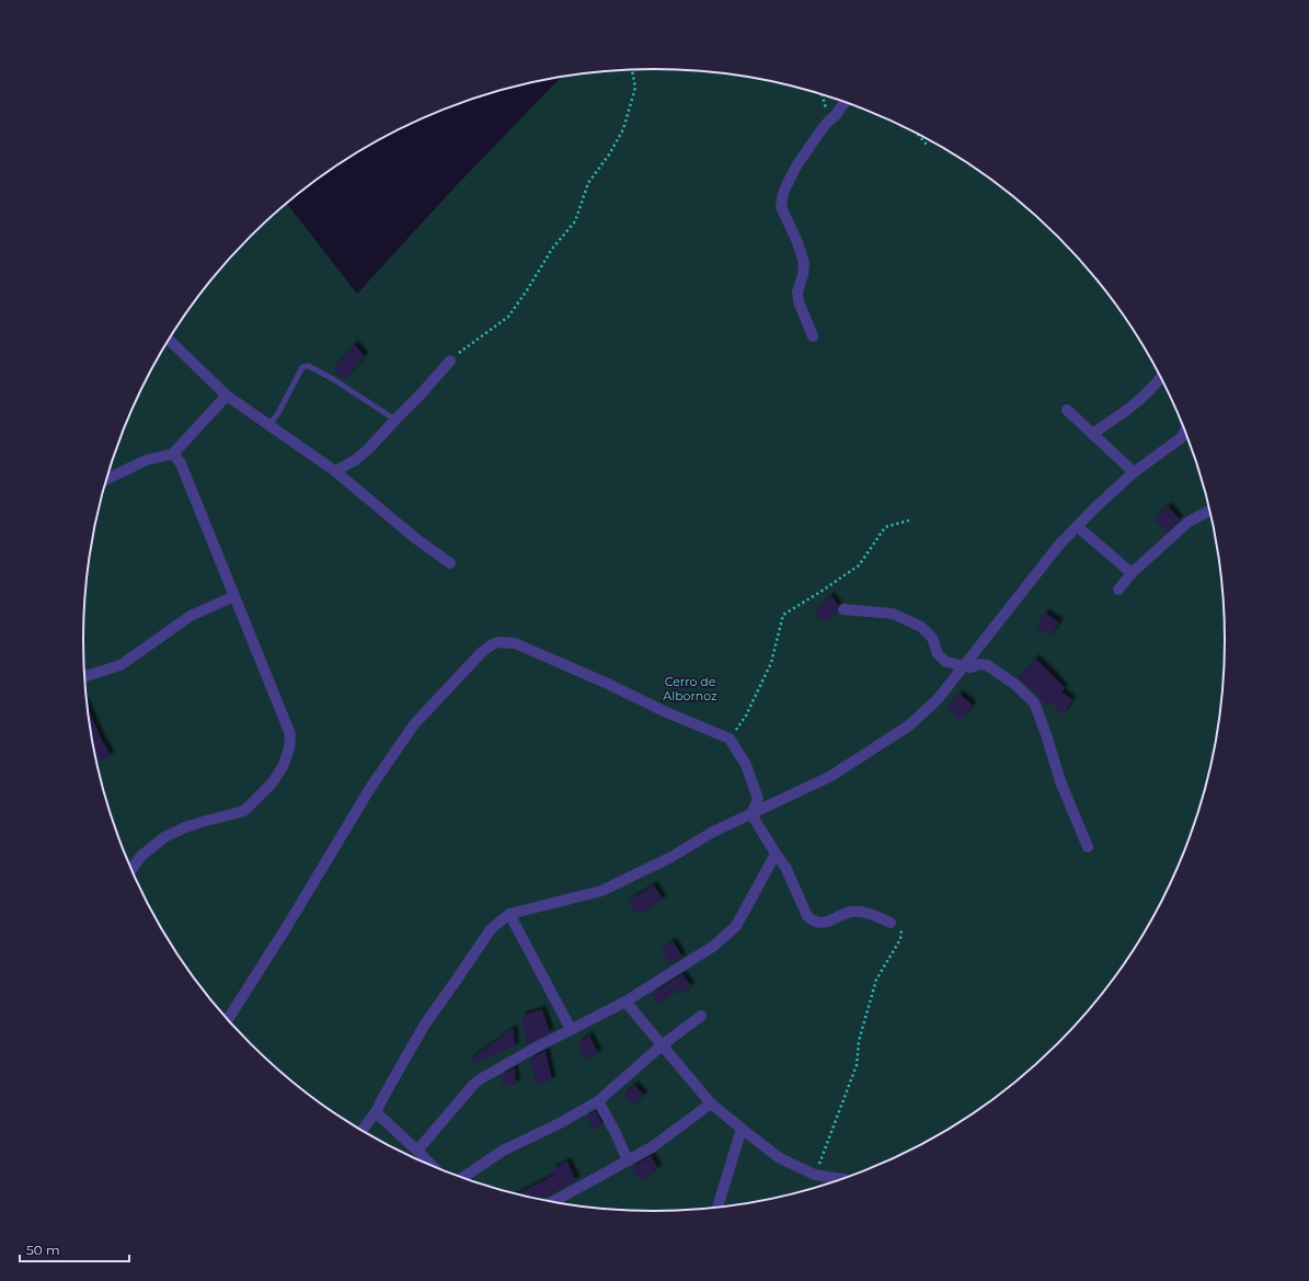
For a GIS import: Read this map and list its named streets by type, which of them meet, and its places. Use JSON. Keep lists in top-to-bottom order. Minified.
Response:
{"parks":["Cerro de Albornoz"],"scale_bar":"50 m"}
